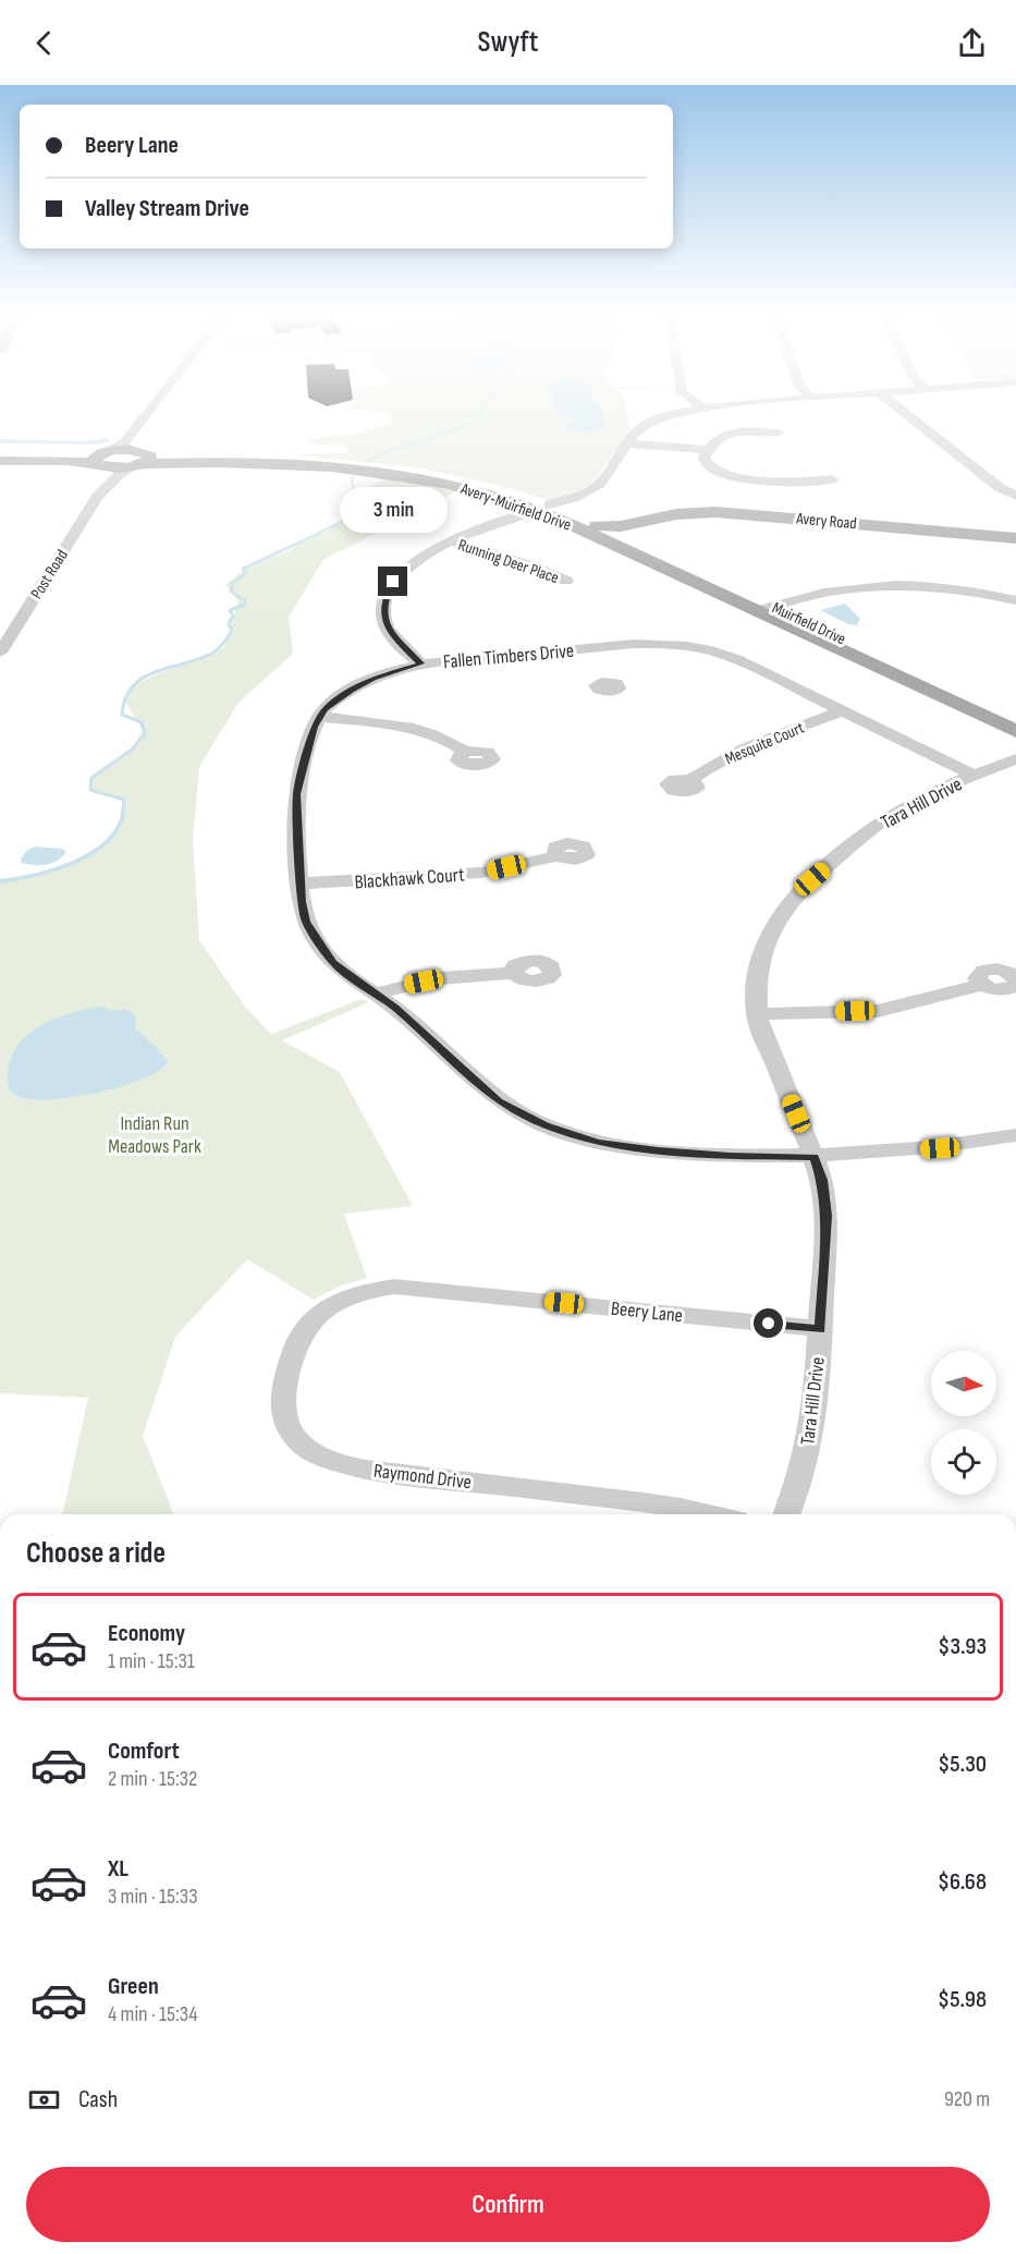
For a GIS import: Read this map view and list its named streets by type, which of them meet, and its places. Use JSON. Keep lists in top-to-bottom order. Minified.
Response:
{"streets":{"main road":["Avery-Muirfield Drive","Avery Road","Muirfield Drive"],"street":["Running Deer Place","Post Road","Fallen Timbers Drive","Mesquite Court","Tara Hill Drive","Blackhawk Court","Beery Lane","Raymond Drive"]},"crossings":[["Avery-Muirfield Drive","Avery Road"],["Avery-Muirfield Drive","Post Road"],["Avery-Muirfield Drive","Muirfield Drive"],["Avery Road","Muirfield Drive"],["Fallen Timbers Drive","Mesquite Court"],["Fallen Timbers Drive","Tara Hill Drive"],["Fallen Timbers Drive","Blackhawk Court"],["Tara Hill Drive","Beery Lane"],["Beery Lane","Raymond Drive"]],"parks":["Indian Run Meadows Park"],"north":"right","page":{"header":"Swyft","banner":["Beery Lane","Valley Stream Drive"],"bubble":"3 min","heading":"Choose a ride","list":[{"name":"Economy","note":"1 min · 15:31","value":"$3.93"},{"name":"Comfort","note":"2 min · 15:32","value":"$5.30"},{"name":"XL","note":"3 min · 15:33","value":"$6.68"},{"name":"Green","note":"4 min · 15:34","value":"$5.98"}],"pay":["Cash","920 m"],"buttons":"Confirm"}}
